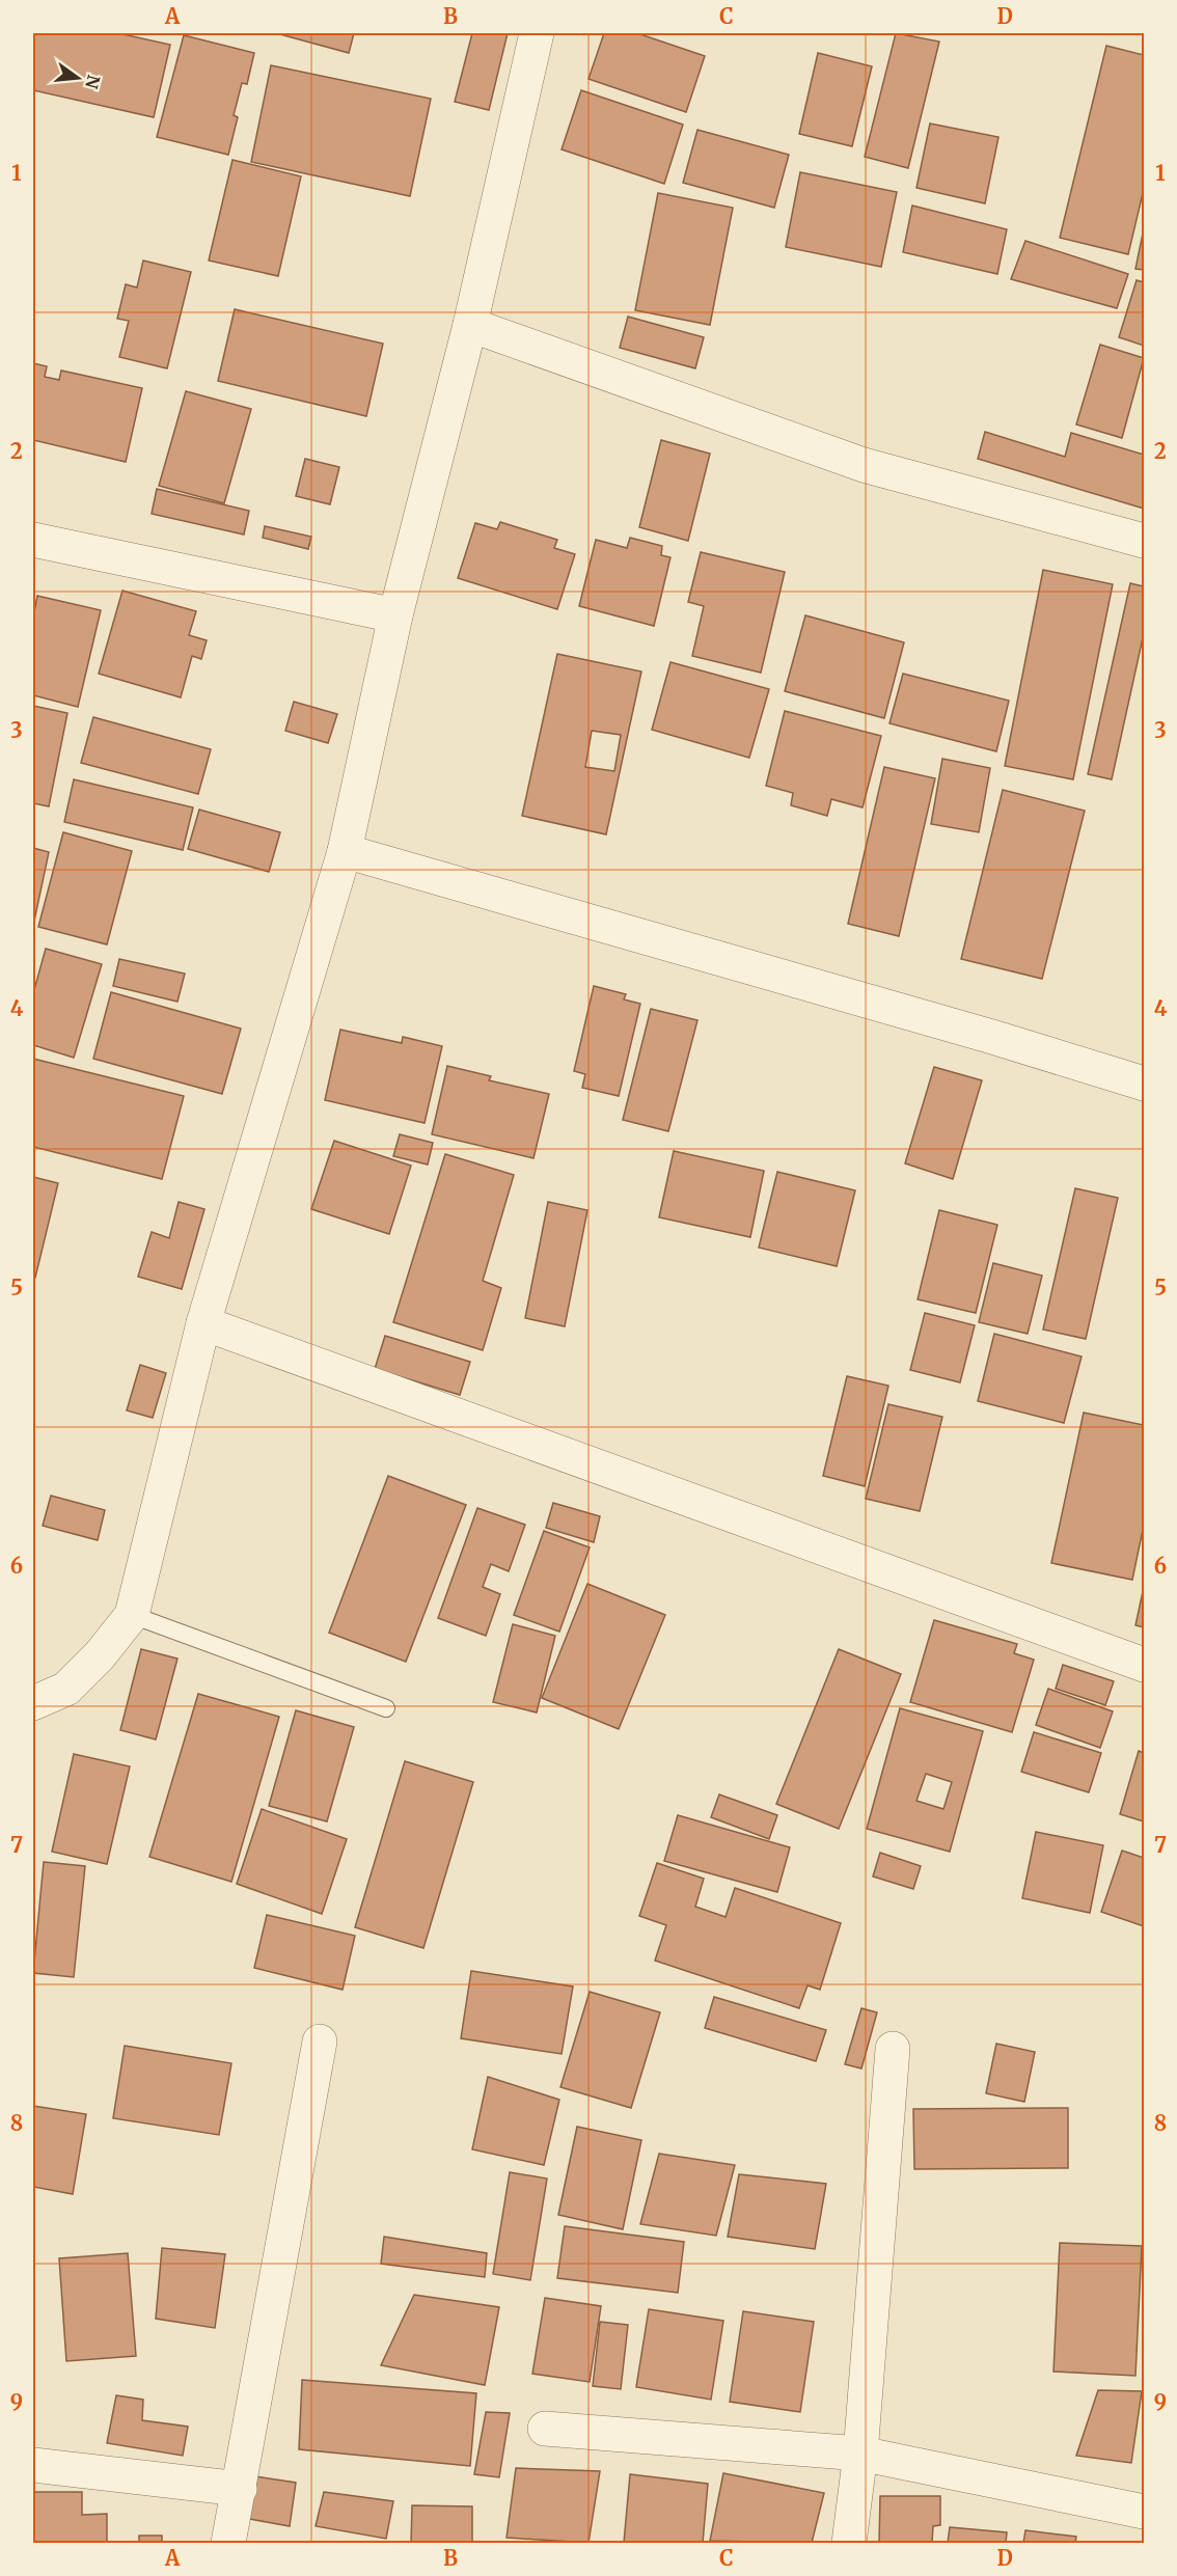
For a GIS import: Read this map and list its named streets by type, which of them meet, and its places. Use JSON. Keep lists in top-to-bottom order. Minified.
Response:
{"north":"right","grid":{"columns":["A","B","C","D"],"rows":["1","2","3","4","5","6","7","8","9"]}}
